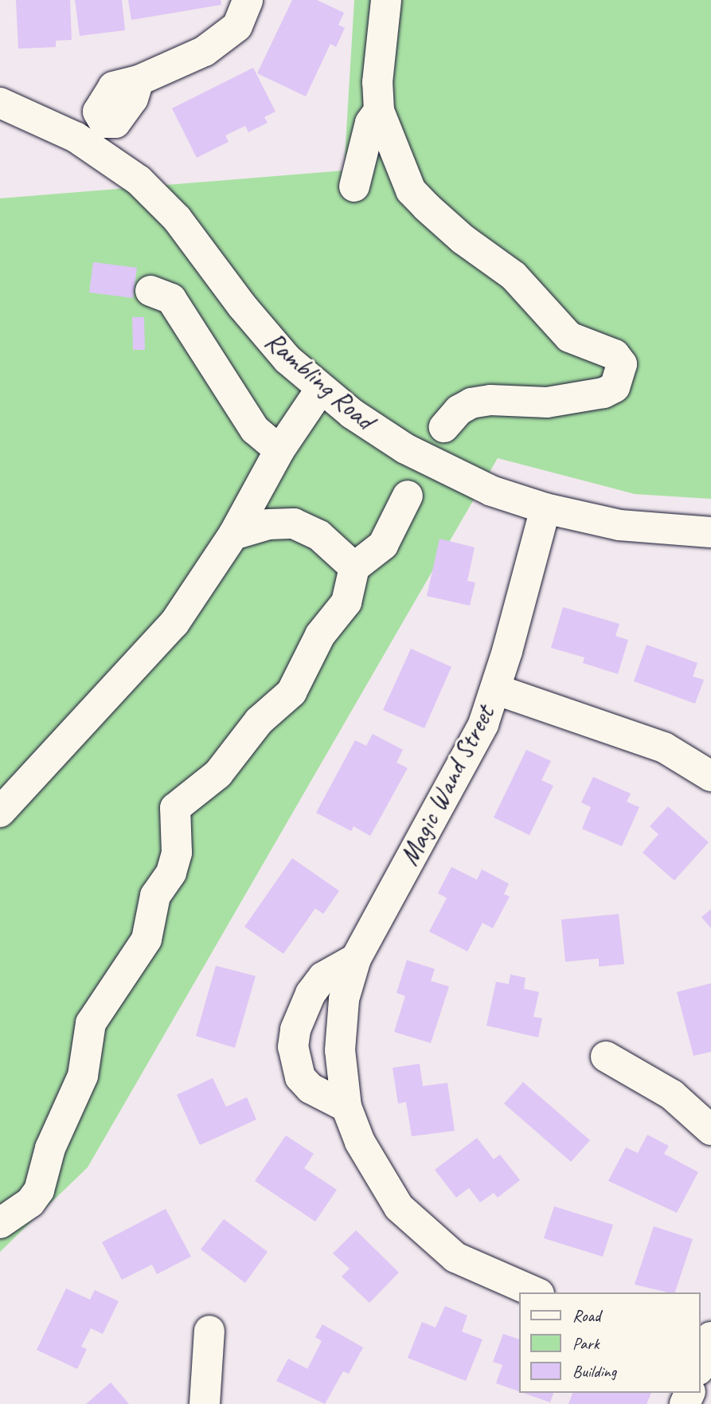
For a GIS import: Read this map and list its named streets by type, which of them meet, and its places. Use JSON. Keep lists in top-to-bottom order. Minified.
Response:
{"streets":{"street":["Rambling Road","Magic Wand Street"]},"crossings":[["Rambling Road","Magic Wand Street"]],"legend":["Road","Park","Building"]}
